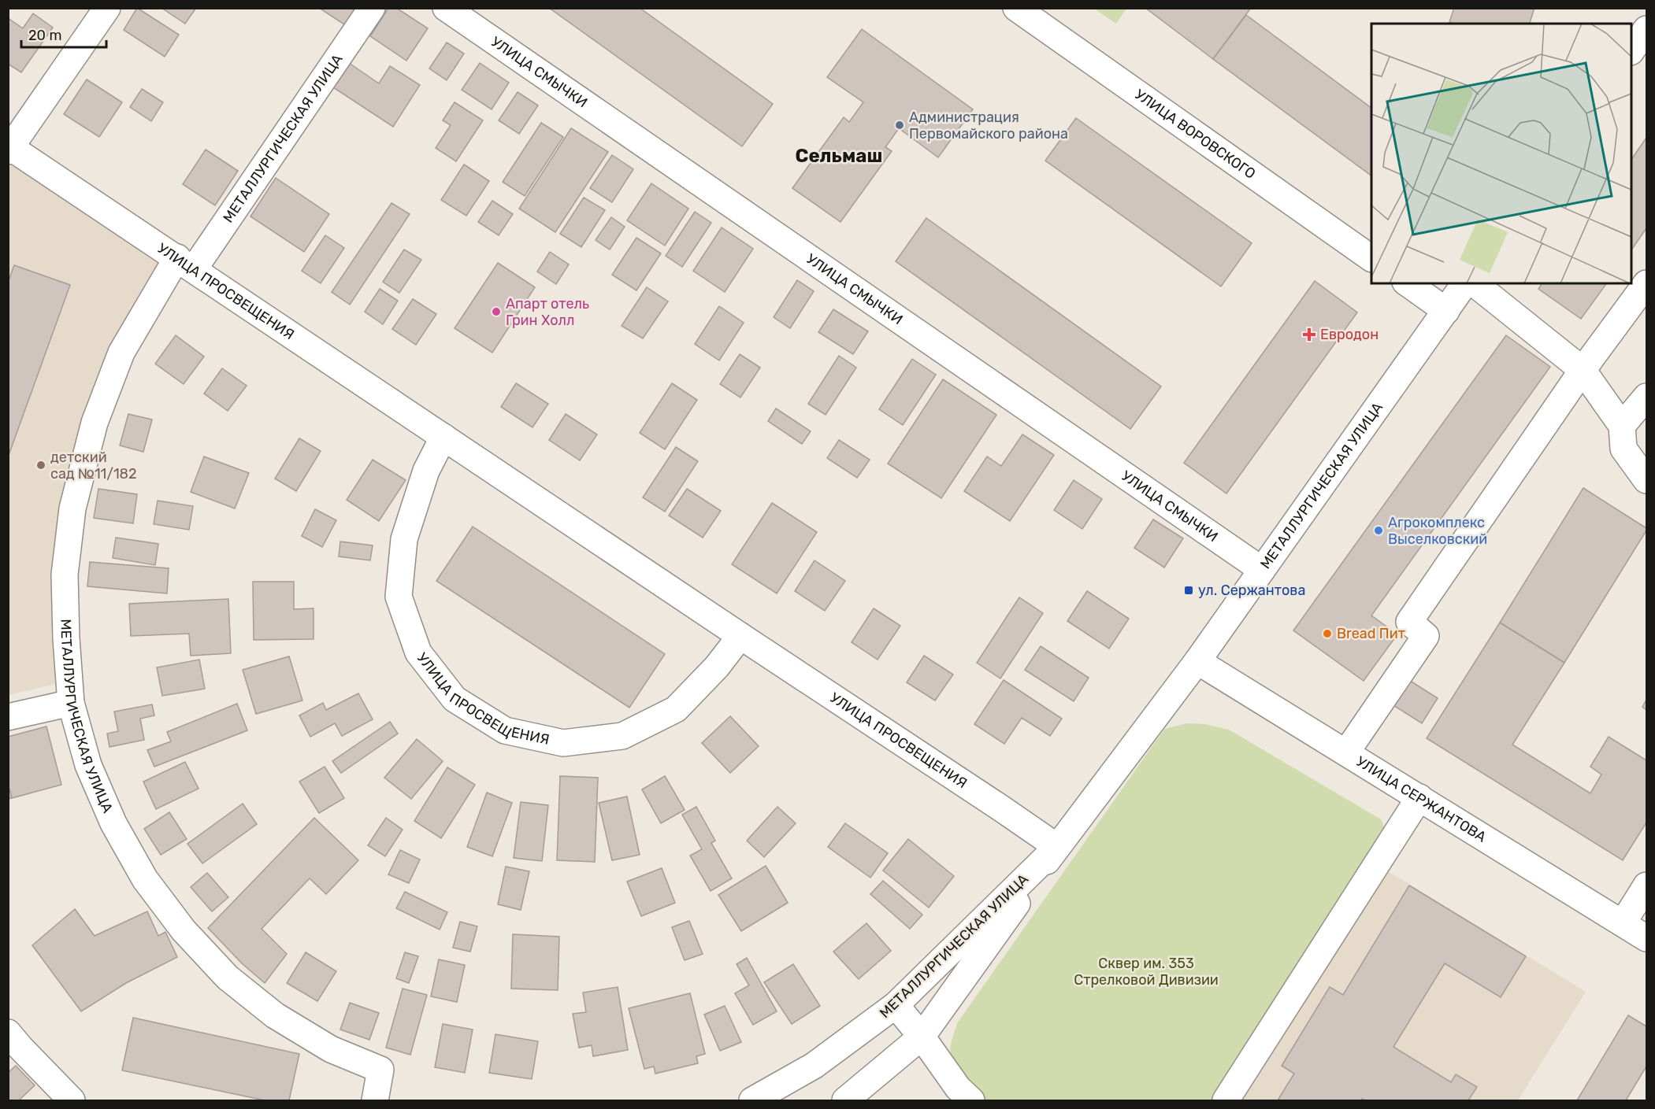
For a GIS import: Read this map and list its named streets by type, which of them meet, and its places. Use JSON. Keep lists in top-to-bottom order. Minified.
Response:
{"streets":{"street":["УЛИЦА СМЫЧКИ","УЛИЦА ВОРОВСКОГО","МЕТАЛЛУРГИЧЕСКАЯ УЛИЦА","УЛИЦА ПРОСВЕЩЕНИЯ","УЛИЦА СЕРЖАНТОВА"]},"crossings":[["УЛИЦА СМЫЧКИ","МЕТАЛЛУРГИЧЕСКАЯ УЛИЦА"],["МЕТАЛЛУРГИЧЕСКАЯ УЛИЦА","УЛИЦА ПРОСВЕЩЕНИЯ"],["МЕТАЛЛУРГИЧЕСКАЯ УЛИЦА","УЛИЦА СЕРЖАНТОВА"]],"districts":["Сельмаш"],"parks":["Сквер им. 353 Стрелковой Дивизии"],"places":{"other":["Администрация Первомайского района","Апарт отель Грин Холл","детский сад №11/182","Агрокомплекс Выселковский","Bread Пит"],"health":["Евродон"],"transit":["ул. Сержантова"]},"scale_bar":"20 m"}
